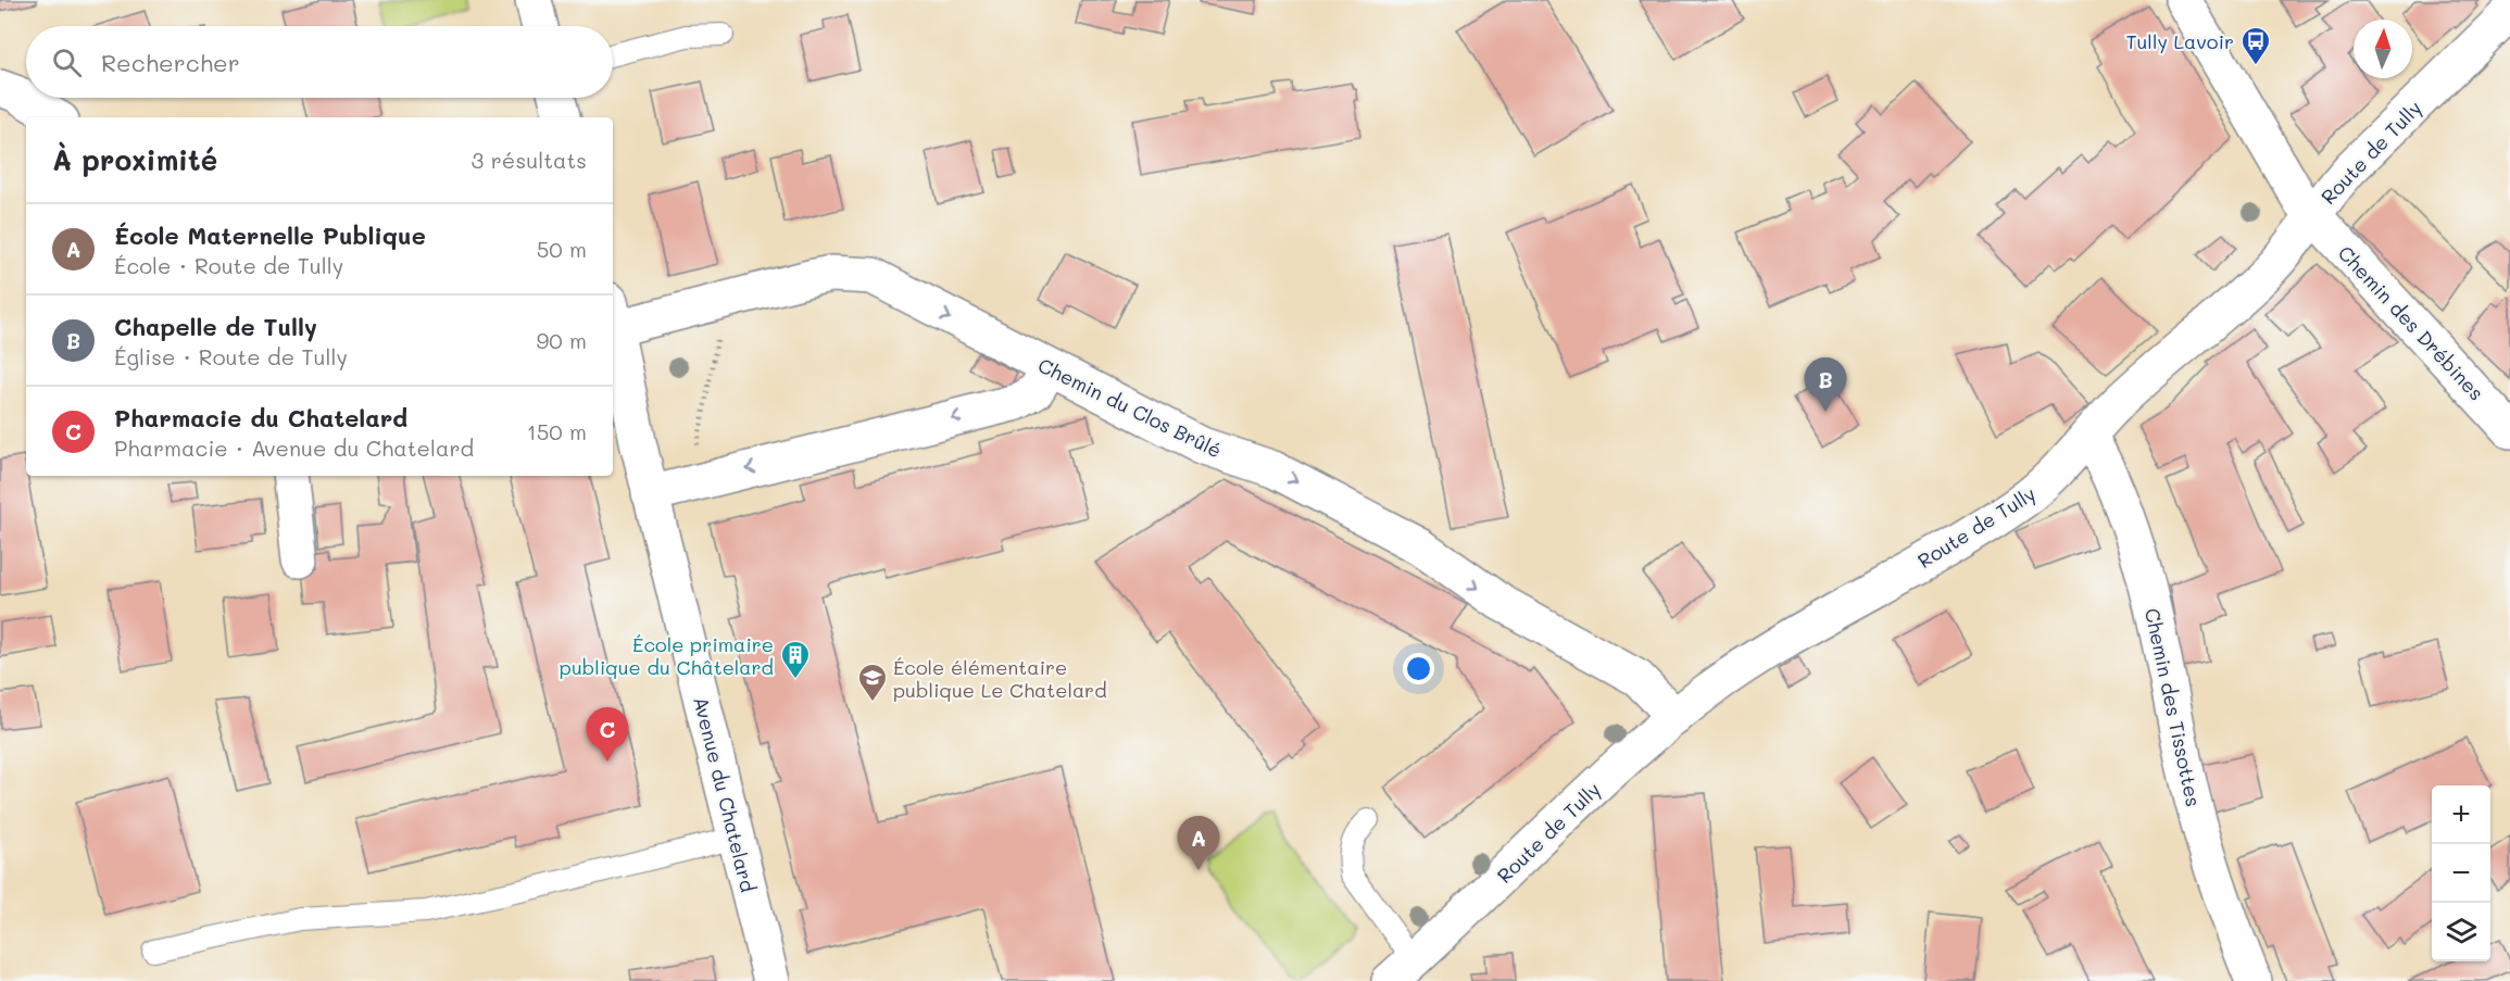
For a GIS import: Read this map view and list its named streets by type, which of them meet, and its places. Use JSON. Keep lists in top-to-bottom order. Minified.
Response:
{"streets":{"street":["Route de Tully","Chemin des Drébines","Chemin du Clos Brûlé","Chemin des Tissottes","Avenue du Chatelard"]},"crossings":[["Route de Tully","Chemin des Drébines"],["Route de Tully","Chemin du Clos Brûlé"],["Route de Tully","Chemin des Tissottes"],["Chemin du Clos Brûlé","Avenue du Chatelard"]],"one_way":["Chemin du Clos Brûlé"],"places":{"bus stop":["Tully Lavoir"],"building":["École primaire publique du Châtelard"],"school or university":["École élémentaire publique Le Chatelard"]},"north":"top","page":{"search":"Rechercher","heading":["À proximité","3 résultats"],"list":[{"mark":"A","name":"École Maternelle Publique","note":"École · Route de Tully","value":"50 m"},{"mark":"B","name":"Chapelle de Tully","note":"Église · Route de Tully","value":"90 m"},{"mark":"C","name":"Pharmacie du Chatelard","note":"Pharmacie · Avenue du Chatelard","value":"150 m"}],"pins":["B","C","A"],"map_buttons":["+","−"]}}
